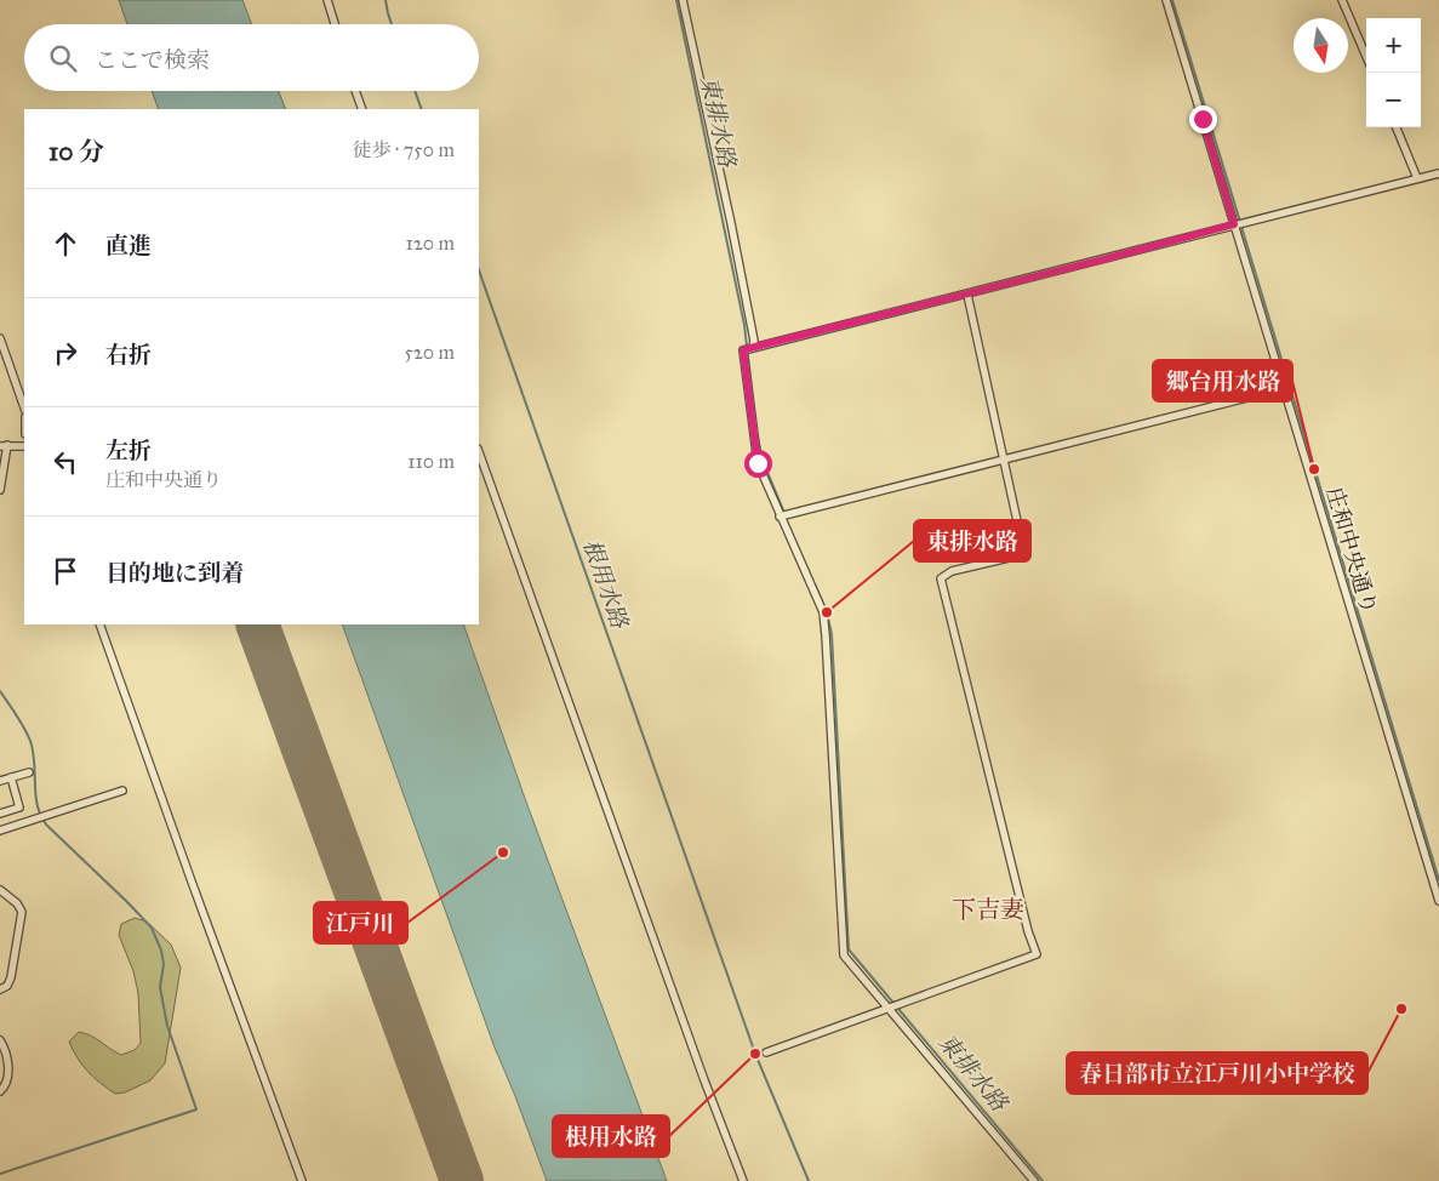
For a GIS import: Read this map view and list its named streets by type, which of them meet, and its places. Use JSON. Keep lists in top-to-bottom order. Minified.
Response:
{"streets":{"street":["庄和中央通り"]},"districts":["下吉妻"],"water":["東排水路","根用水路"],"places":["郷台用水路","東排水路","江戸川","春日部市立江戸川小中学校","根用水路"],"north":"bottom","page":{"map_buttons":["+","−"],"search":"ここで検索","heading":["10 分","徒歩 · 750 m"],"list":[["直進","120 m"],["右折","520 m"],["左折","庄和中央通り","110 m"],"目的地に到着"]}}
